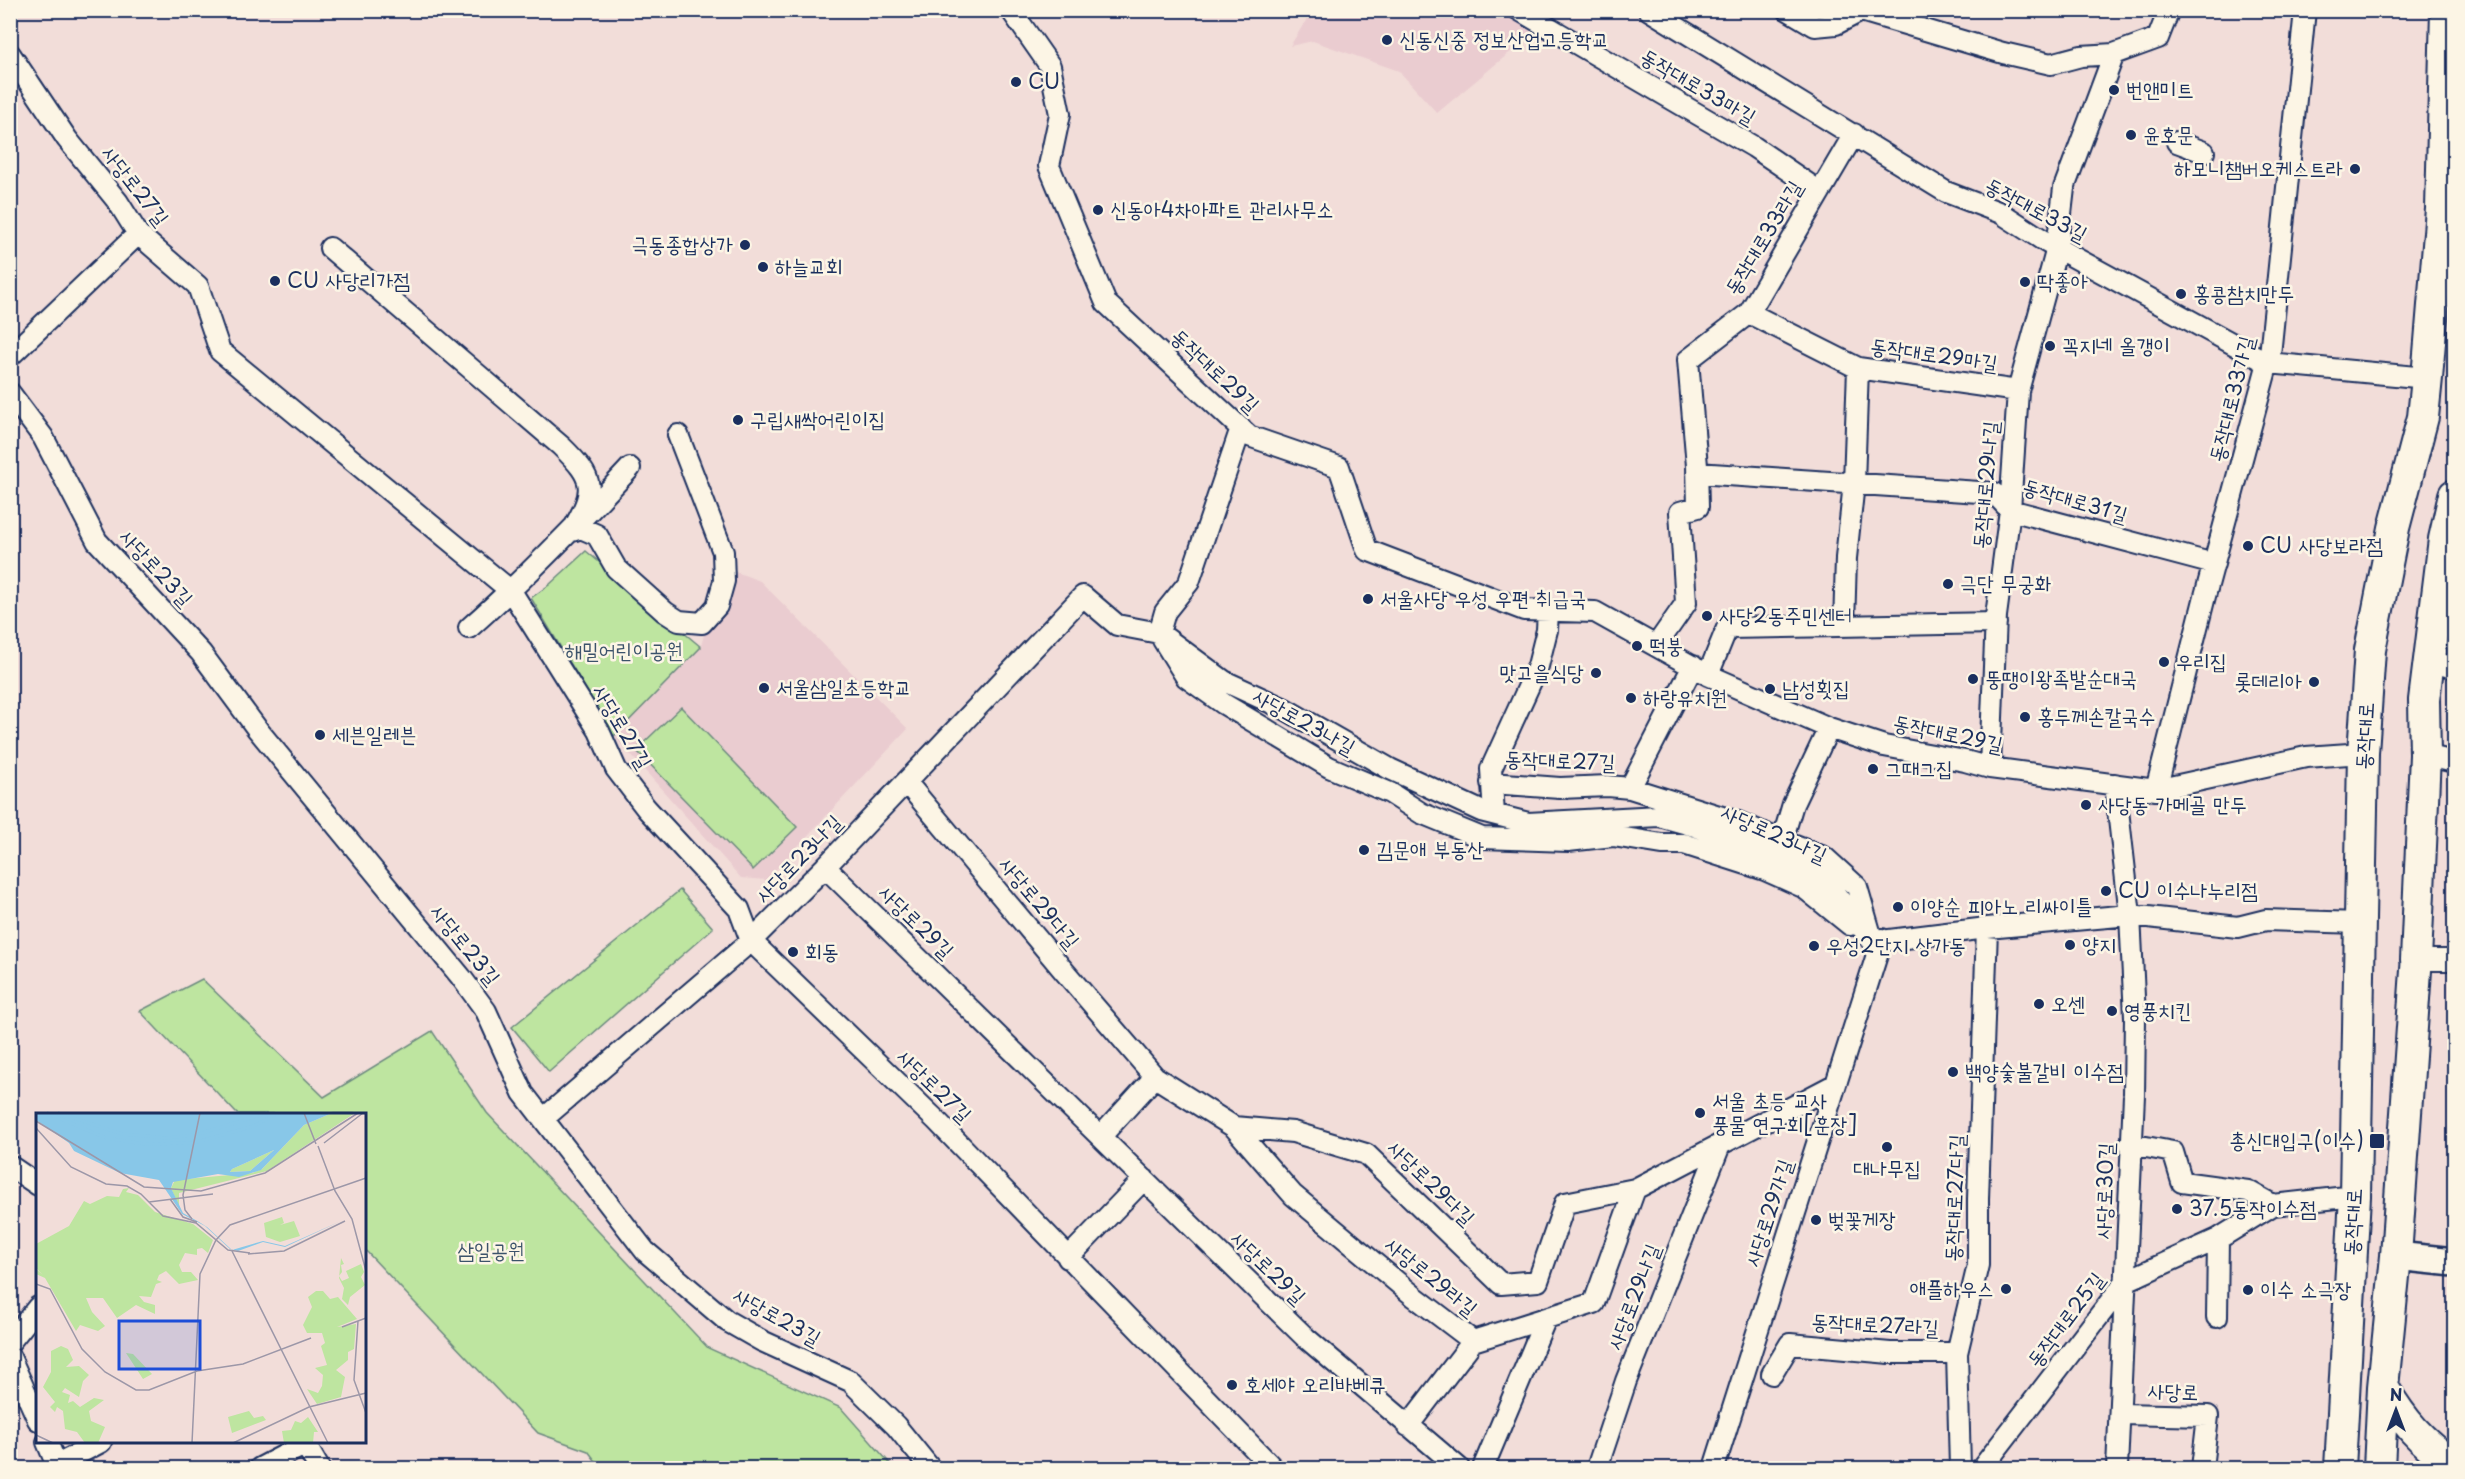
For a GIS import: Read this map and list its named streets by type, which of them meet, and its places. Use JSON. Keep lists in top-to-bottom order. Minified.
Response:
{"streets":{"main road":["동작대로"],"street":["동작대로33마길","사당로27길","동작대로33길","동작대로33라길","동작대로29마길","동작대로29길","동작대로33가길","동작대로29나길","동작대로31길","사당로23길","사당로23나길","동작대로27길","사당로29다길","사당로29길","사당로30길","동작대로27다길","사당로29가길","사당로29라길","사당로29나길","동작대로25길","동작대로27라길","사당로"]},"crossings":[["동작대로33마길","동작대로33라길"],["사당로27길","사당로23나길"],["동작대로33길","동작대로33라길"],["동작대로33길","동작대로33가길"],["동작대로33길","동작대로29나길"],["동작대로33길","동작대로"],["동작대로33라길","동작대로29마길"],["동작대로33라길","동작대로29길"],["동작대로33라길","동작대로31길"],["동작대로29마길","동작대로29나길"],["동작대로29길","동작대로33가길"],["동작대로29길","동작대로29나길"],["동작대로29길","동작대로"],["동작대로29길","동작대로27길"],["동작대로33가길","동작대로31길"],["동작대로29나길","동작대로31길"],["사당로23길","사당로23나길"],["사당로23나길","사당로29다길"],["사당로23나길","사당로29길"],["사당로23나길","사당로29가길"],["동작대로","동작대로25길"],["사당로29다길","사당로29가길"],["사당로29다길","사당로29라길"],["사당로29다길","사당로29나길"],["사당로30길","동작대로25길"],["사당로30길","사당로"],["동작대로27다길","동작대로27라길"]],"parks":["해밀어린이공원","삼일공원"],"places":{"other":["신동신중 정보산업고등학교","CU","번앤미트","윤호문","하모니챔버오케스트라","신동아4차아파트 관리사무소","극동종합상가","하늘교회","CU 사당리가점","딱좋아","홍콩참치만두","꼭지네 올갱이","구립새싹어린이집","CU 사당보라점","극단 무궁화","서울사당 우성 우편 취급국","사당2동주민센터","떡붕","우리집","맛고을식당","뚱땡이왕족발순대국","롯데리아","서울삼일초등학교","남성횟집","하랑유치원","홍두께손칼국수","세븐일레븐","그때그집","사당동 가메골 만두","김문애 부동산","CU 이수나누리점","이양순 피아노 리싸이틀","양지","우성2단지 상가동","회동","오센","영풍치킨","백양숯불갈비 이수점","서울 초등 교사 풍물 연구회[훈장]","대나무집","37.5동작이수점","벚꽃게장","애플하우스","이수 소극장","호세야 오리바베큐"],"transit":["총신대입구(이수)"]},"north":"top"}
